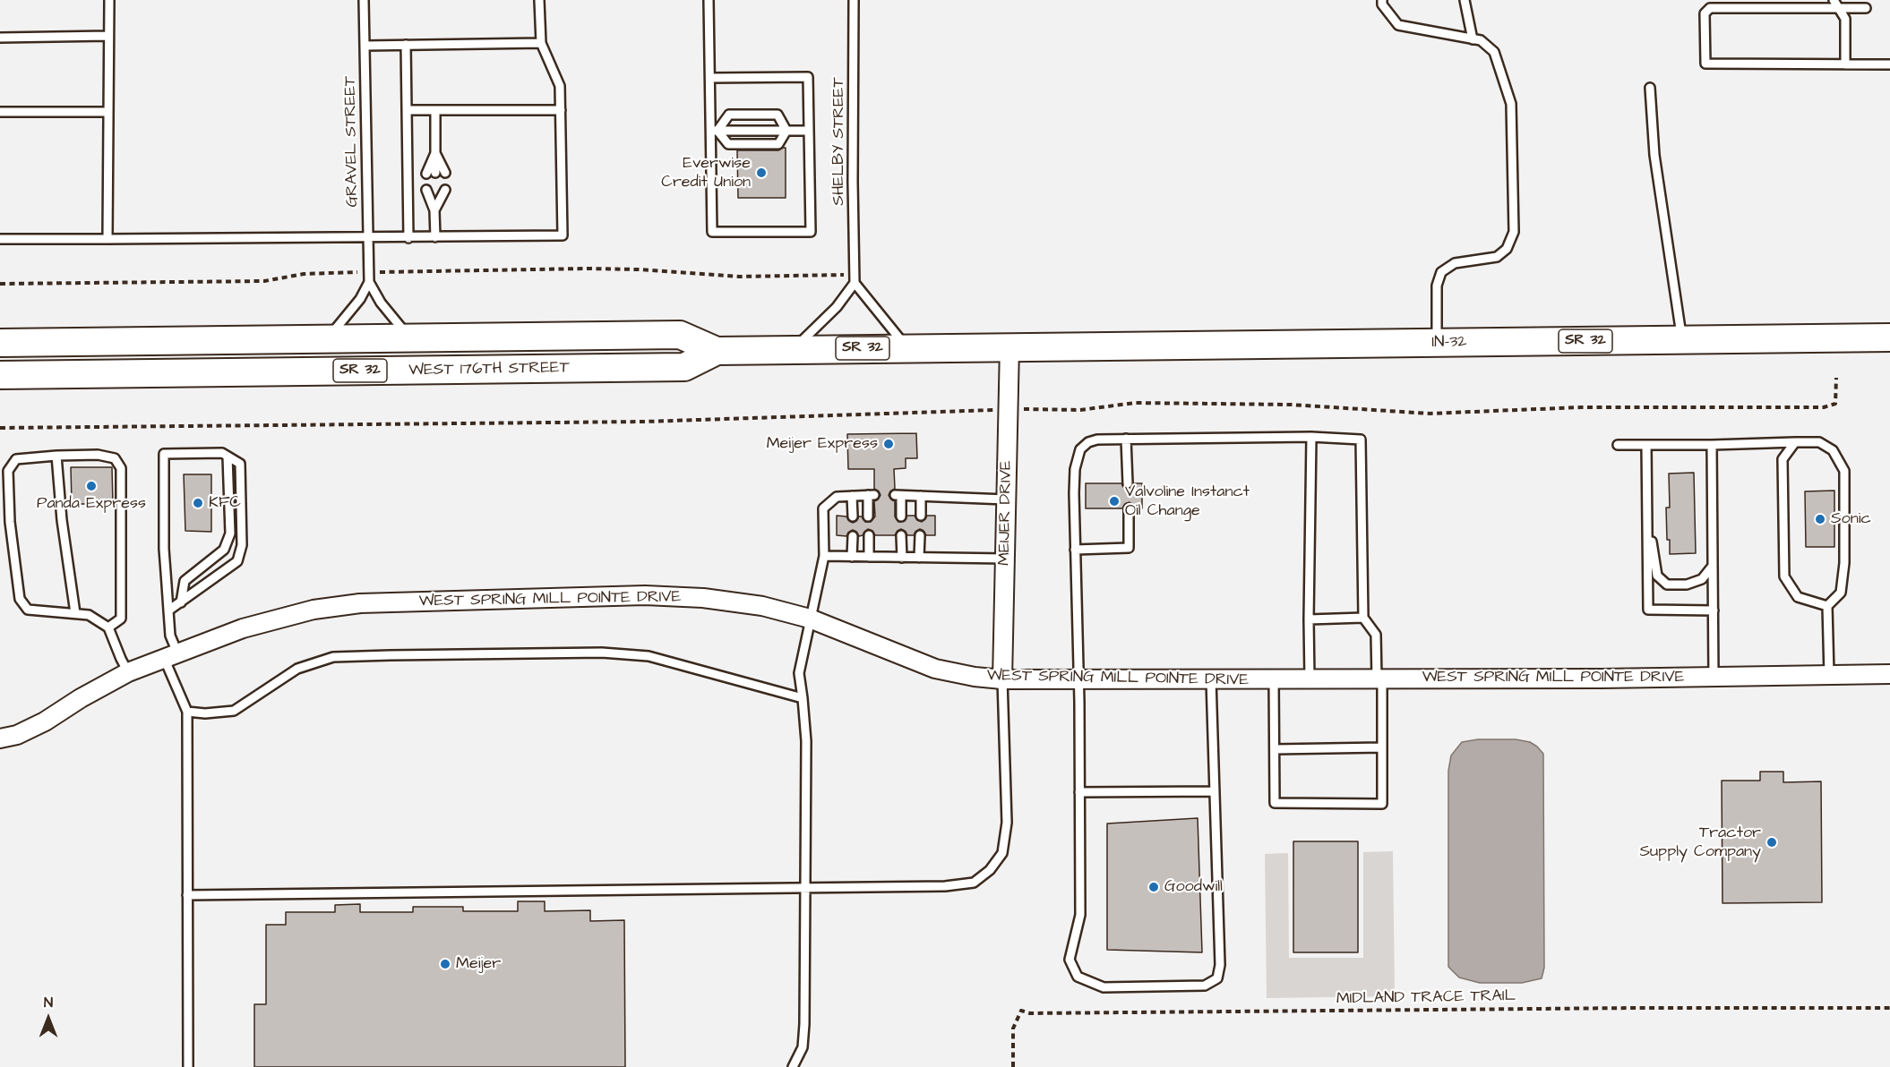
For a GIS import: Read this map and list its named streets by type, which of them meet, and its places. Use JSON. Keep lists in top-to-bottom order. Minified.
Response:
{"streets":{"main road":["SR 32","IN-32","WEST 176TH STREET"],"street":["MEIJER DRIVE","WEST SPRING MILL POINTE DRIVE"],"lane":["GRAVEL STREET","SHELBY STREET"],"path":["MIDLAND TRACE TRAIL"]},"crossings":[["IN-32","WEST 176TH STREET"],["IN-32","MEIJER DRIVE"],["WEST 176TH STREET","MEIJER DRIVE"],["MEIJER DRIVE","WEST SPRING MILL POINTE DRIVE"]],"places":["Everwise Credit Union","Meijer Express","Panda Express","Valvoline Instanct Oil Change","KFC","Sonic","Tractor Supply Company","Goodwill","Meijer"],"north":"top"}
